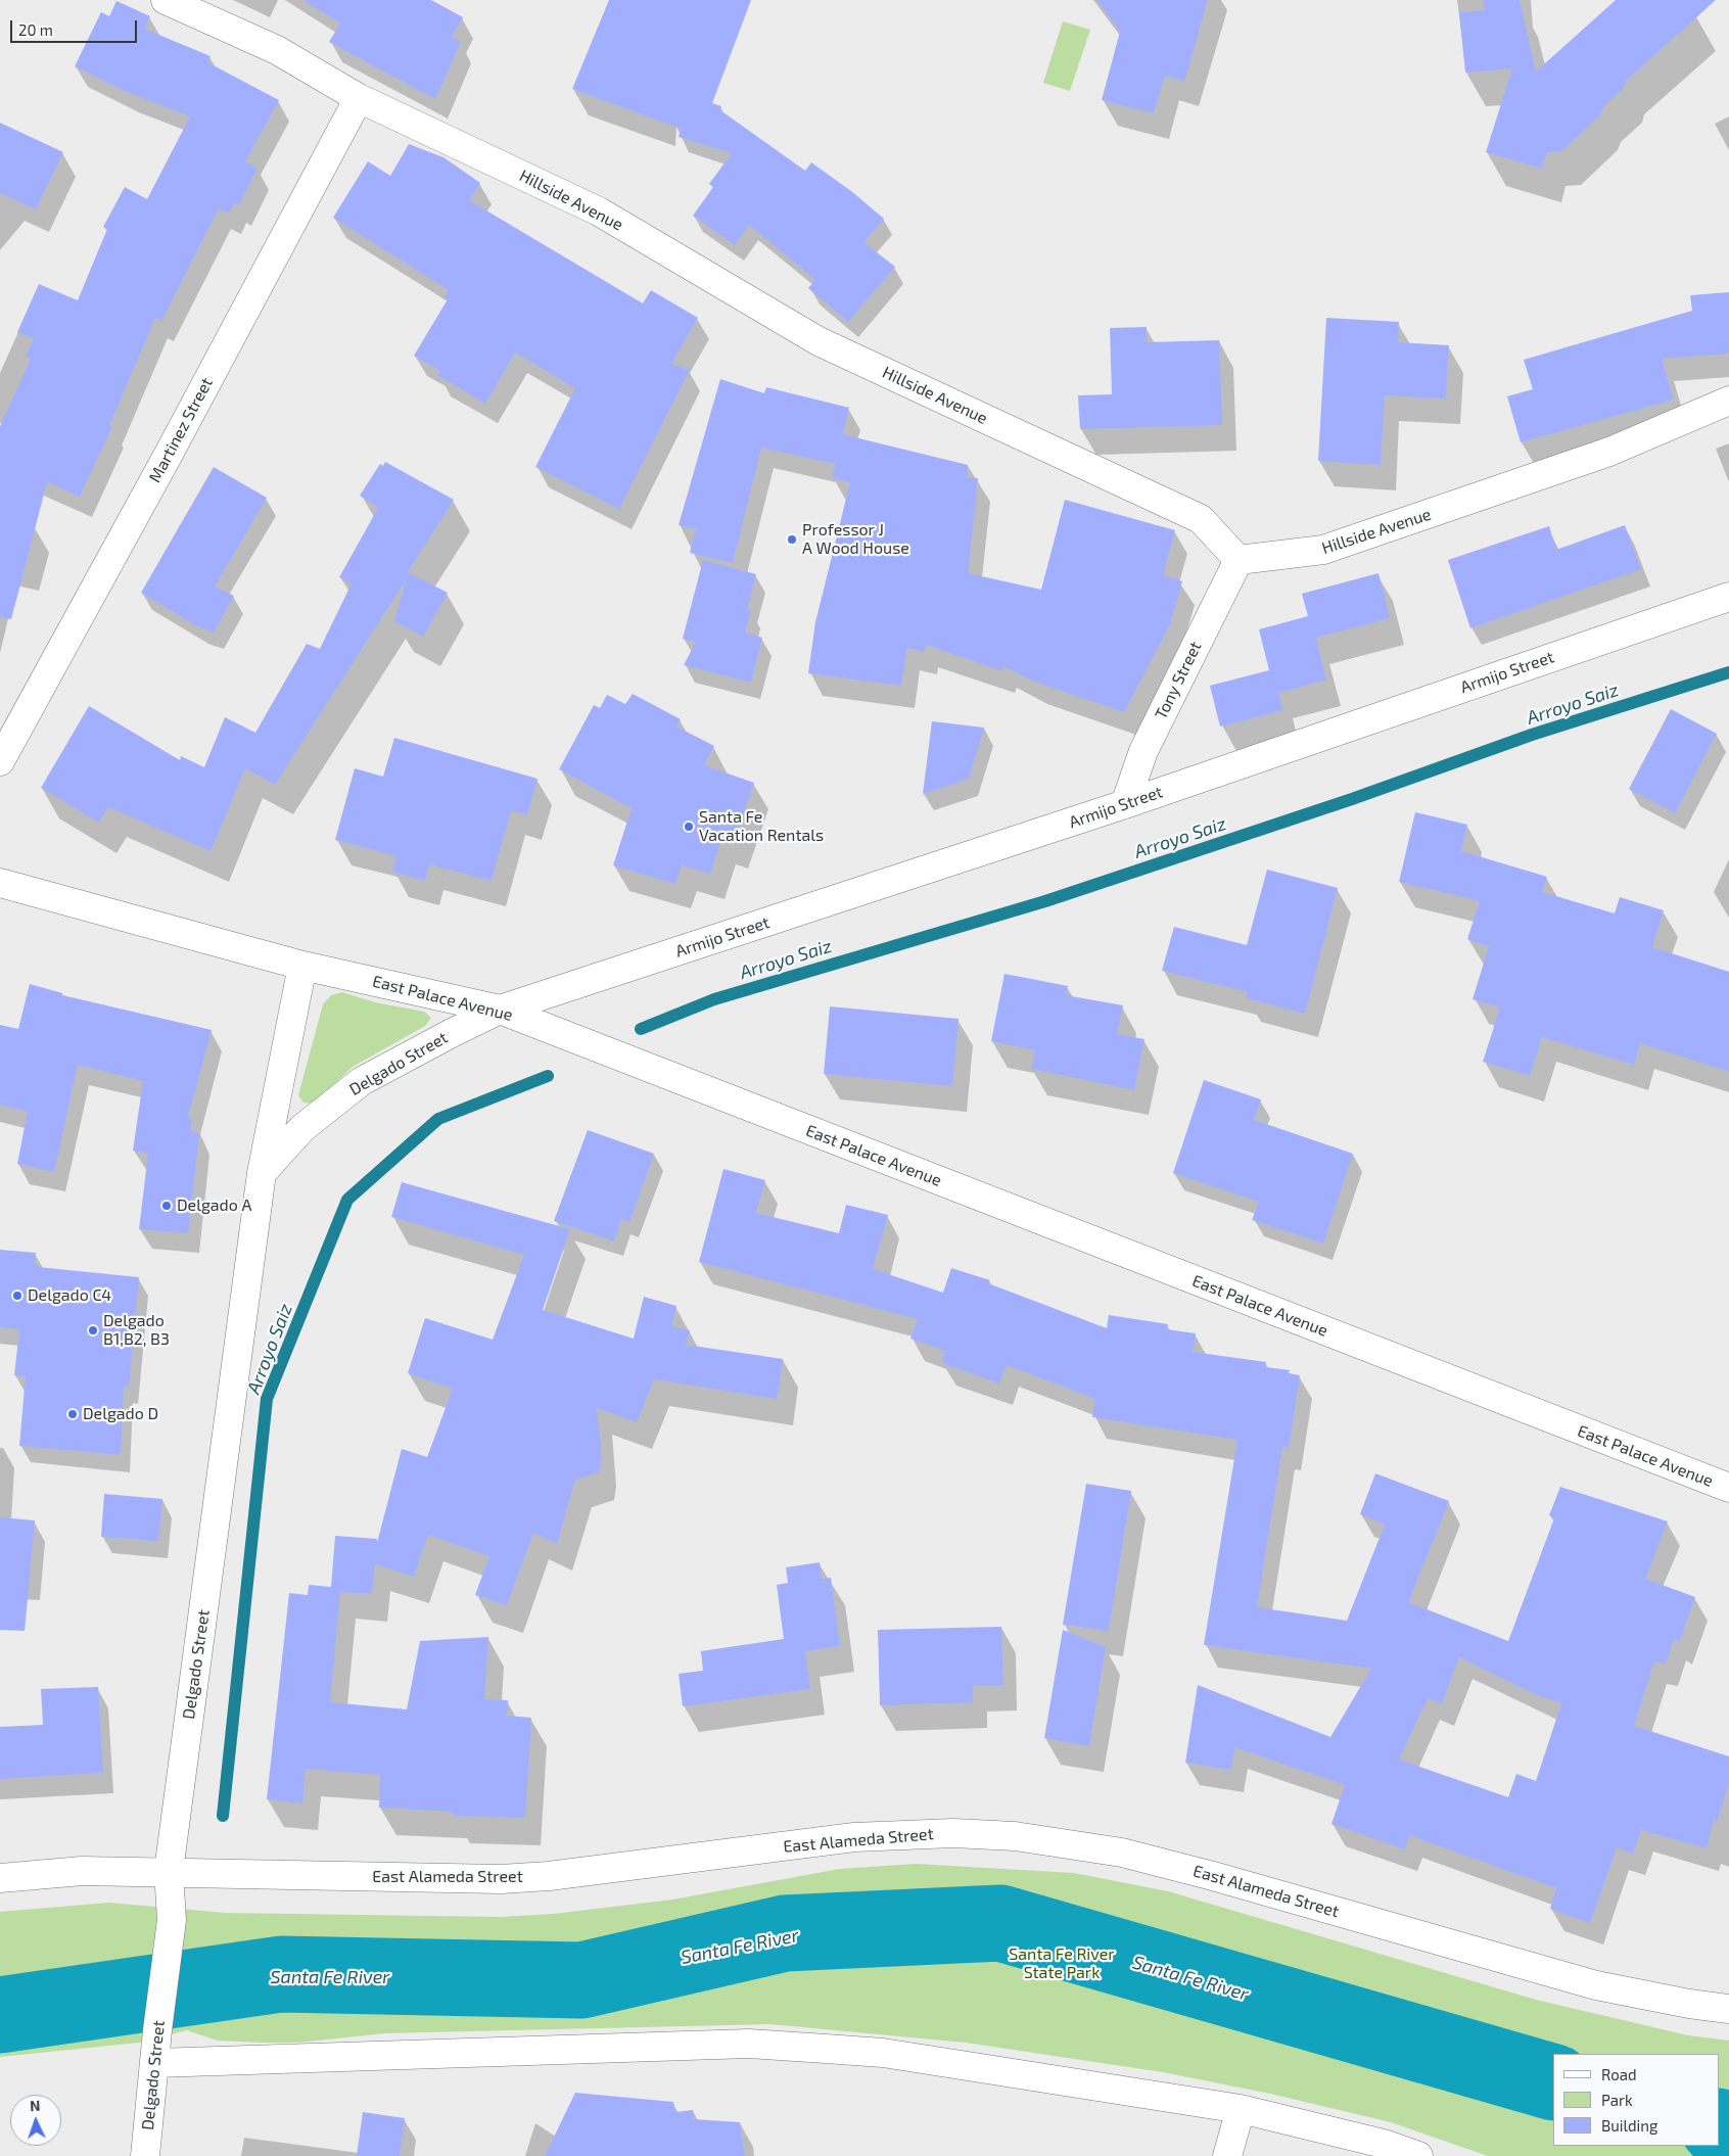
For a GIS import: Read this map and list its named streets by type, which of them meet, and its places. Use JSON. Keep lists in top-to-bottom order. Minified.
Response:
{"streets":{"street":["Hillside Avenue","Martinez Street","Armijo Street","Tony Street","East Palace Avenue","Delgado Street","East Alameda Street"]},"crossings":[["Hillside Avenue","Martinez Street"],["Hillside Avenue","Tony Street"],["Armijo Street","Tony Street"],["Armijo Street","East Palace Avenue"],["Armijo Street","Delgado Street"],["East Palace Avenue","Delgado Street"],["Delgado Street","East Alameda Street"]],"water":["Arroyo Saiz","Santa Fe River"],"parks":["Santa Fe River State Park"],"places":["Professor J A Wood House","Santa Fe Vacation Rentals","Delgado A","Delgado C4","Delgado B1,B2, B3","Delgado D"],"legend":["Road","Park","Building"],"scale_bar":"20 m","north":"top"}
